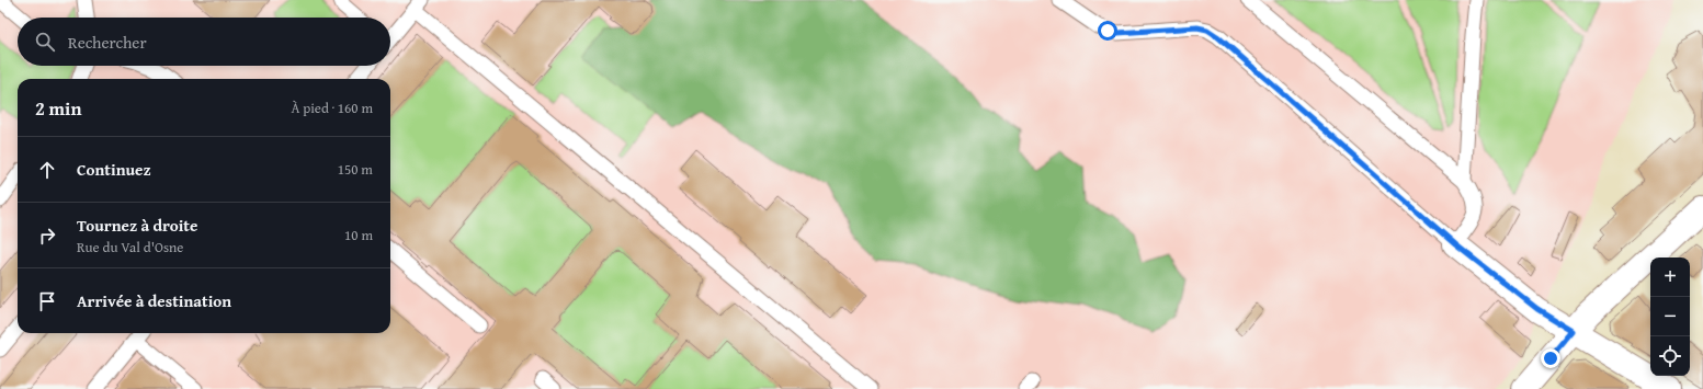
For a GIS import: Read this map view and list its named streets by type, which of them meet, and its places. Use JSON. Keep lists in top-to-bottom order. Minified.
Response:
{"page":{"search":"Rechercher","heading":["2 min","À pied · 160 m"],"list":[["Continuez","150 m"],["Tournez à droite","Rue du Val d'Osne","10 m"],"Arrivée à destination"],"map_buttons":["+","−"]}}
